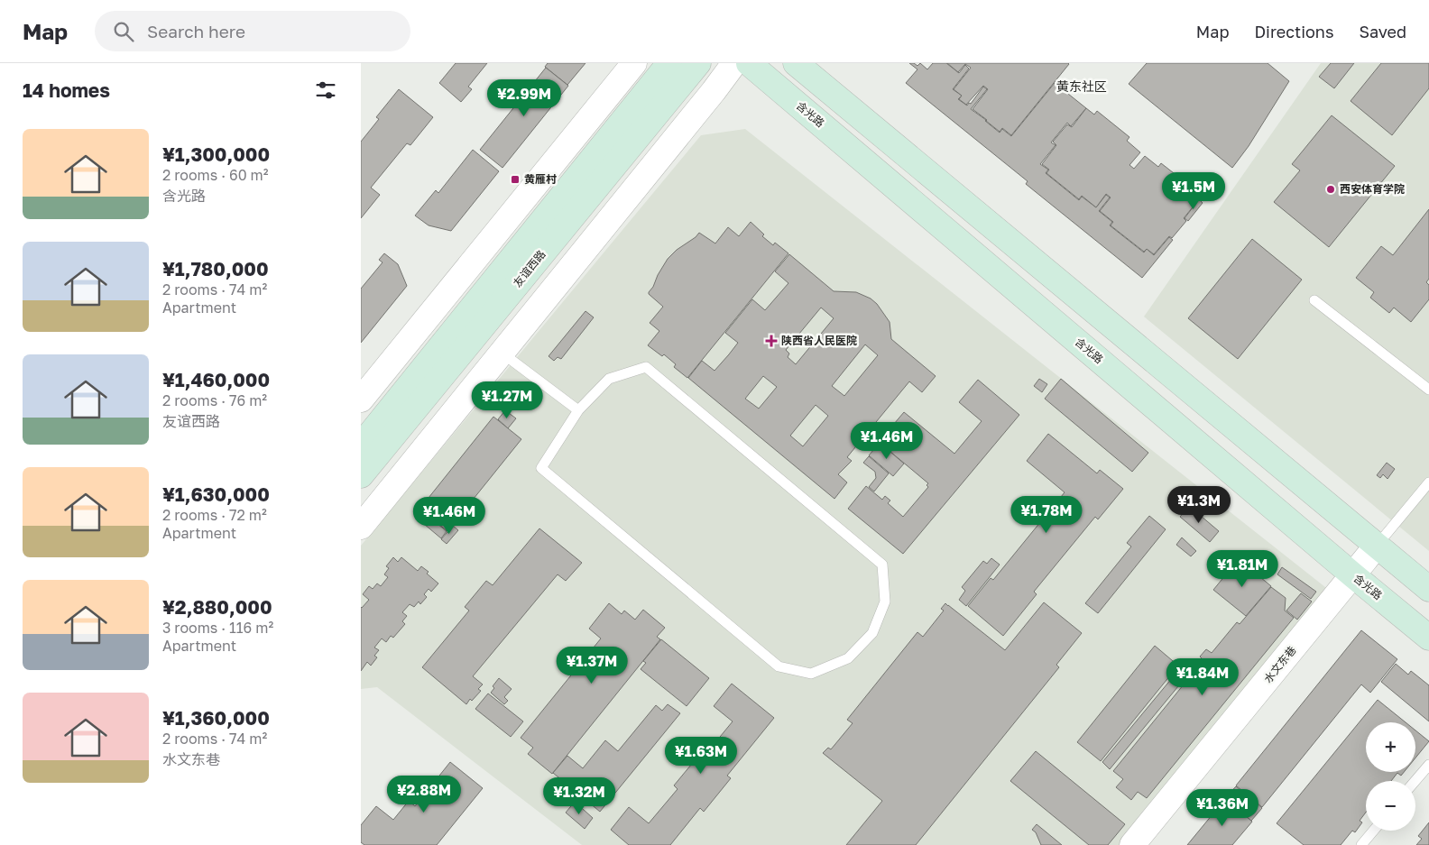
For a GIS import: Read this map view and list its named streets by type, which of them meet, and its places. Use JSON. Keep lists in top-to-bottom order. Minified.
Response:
{"streets":{"main road":["含光路","友谊西路"],"street":["水文东巷"]},"crossings":[["含光路","水文东巷"]],"districts":["黄东社区"],"places":{"transit":["黄雁村"],"other":["西安体育学院"],"health":["陕西省人民医院"]},"page":{"header":"Map","search":"Search here","nav":["Map","Directions","Saved"],"heading":"14 homes","price":["¥2.99M","¥1.5M","¥1.27M","¥1.46M","¥1.3M","¥1.78M","¥1.46M","¥1.81M","¥1.37M","¥1.84M","¥1.63M","¥2.88M","¥1.32M","¥1.36M"],"list":[{"name":"¥1,300,000","note":"2 rooms · 60 m² · 含光路"},{"name":"¥1,780,000","note":"2 rooms · 74 m² · Apartment"},{"name":"¥1,460,000","note":"2 rooms · 76 m² · 友谊西路"},{"name":"¥1,630,000","note":"2 rooms · 72 m² · Apartment"},{"name":"¥2,880,000","note":"3 rooms · 116 m² · Apartment"},{"name":"¥1,360,000","note":"2 rooms · 74 m² · 水文东巷"}],"map_buttons":["+","−"]}}
